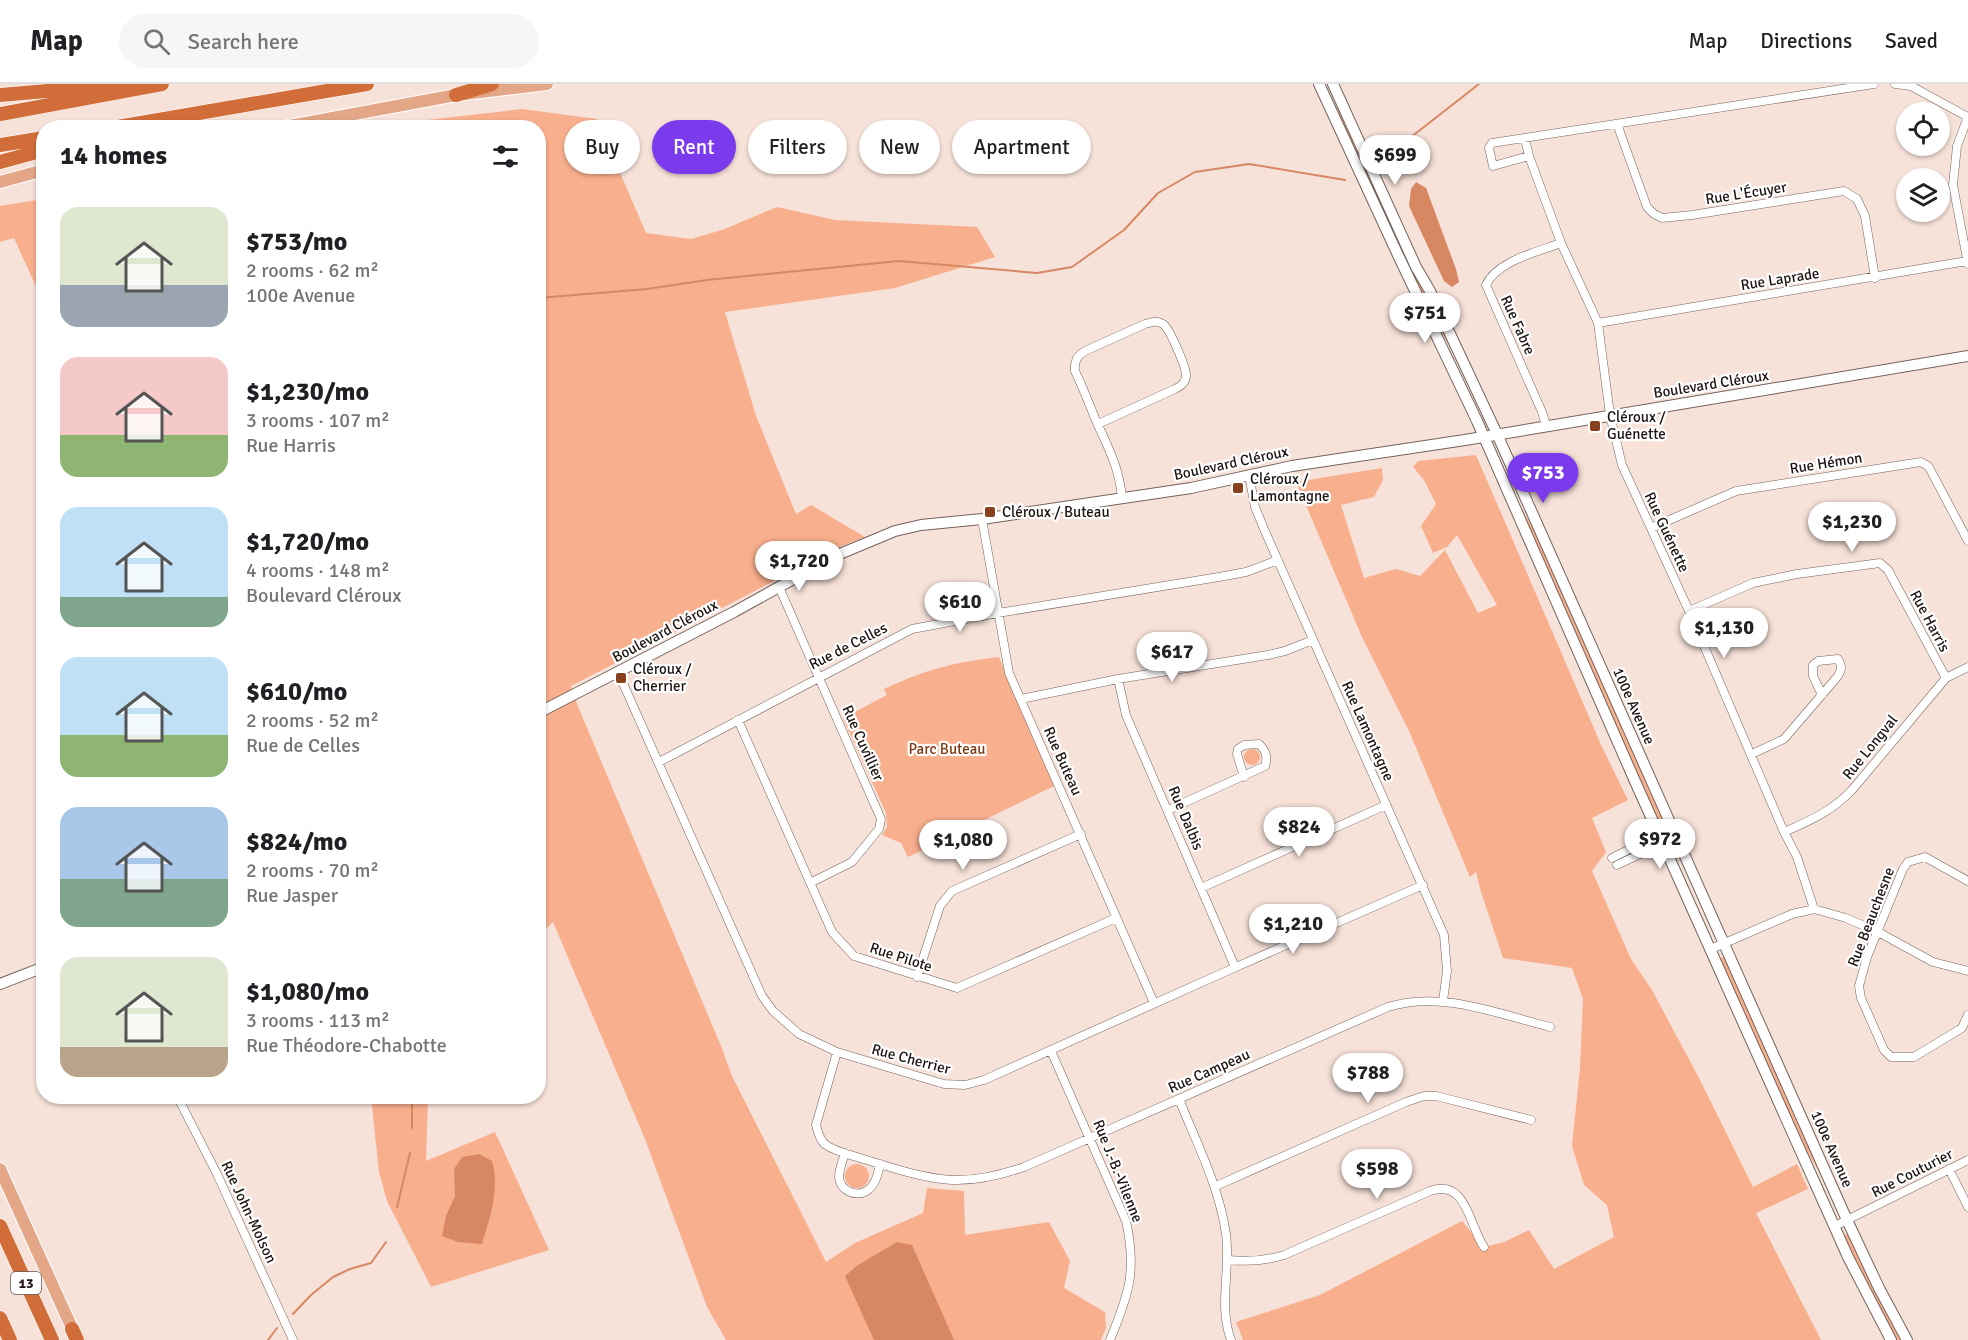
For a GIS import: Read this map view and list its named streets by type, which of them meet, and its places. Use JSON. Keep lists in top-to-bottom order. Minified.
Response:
{"streets":{"highway":["13"],"street":["Rue L'Écuyer","Rue Laprade","Rue Fabre","Boulevard Cléroux","Rue Hémon","Rue Guénette","Rue Harris","Rue de Celles","100e Avenue","Rue Lamontagne","Rue Cuvillier","Rue Longval","Rue Buteau","Rue Dalbis","Rue Beauchesne","Rue Pilote","Rue Cherrier","Rue Campeau","Rue J.-B.-Vilenne","Rue Couturier","Rue John-Molson"]},"crossings":[["Rue L'Écuyer","Rue Laprade"],["Rue Laprade","Rue Guénette"],["Rue Fabre","Boulevard Cléroux"],["Rue Fabre","Rue Guénette"],["Boulevard Cléroux","Rue Guénette"],["Boulevard Cléroux","100e Avenue"],["Boulevard Cléroux","Rue Lamontagne"],["Boulevard Cléroux","Rue Cuvillier"],["Boulevard Cléroux","Rue Buteau"],["Boulevard Cléroux","Rue Cherrier"],["Rue Hémon","Rue Guénette"],["Rue Guénette","Rue Harris"],["Rue Guénette","Rue Longval"],["Rue Harris","Rue Longval"],["Rue de Celles","Rue Lamontagne"],["Rue de Celles","Rue Cuvillier"],["Rue de Celles","Rue Buteau"],["Rue de Celles","Rue Pilote"],["Rue de Celles","Rue Cherrier"],["100e Avenue","Rue Couturier"],["Rue Lamontagne","Rue Cherrier"],["Rue Lamontagne","Rue Campeau"],["Rue Cuvillier","Rue Pilote"],["Rue Buteau","Rue Pilote"],["Rue Buteau","Rue Cherrier"],["Rue Dalbis","Rue Cherrier"],["Rue Cherrier","Rue Campeau"],["Rue Cherrier","Rue J.-B.-Vilenne"],["Rue Campeau","Rue J.-B.-Vilenne"]],"parks":["Parc Buteau"],"places":{"transit":["Cléroux / Guénette","Cléroux / Lamontagne","Cléroux / Buteau","Cléroux / Cherrier"]},"page":{"header":"Map","search":"Search here","nav":["Map","Directions","Saved"],"chip":["Buy","Rent","Filters","New","Apartment"],"heading":"14 homes","price":["$699","$751","$753","$1,230","$1,720","$610","$1,130","$617","$824","$972","$1,080","$1,210","$788","$598"],"list":[{"name":"$753/mo","note":"2 rooms · 62 m² · 100e Avenue"},{"name":"$1,230/mo","note":"3 rooms · 107 m² · Rue Harris"},{"name":"$1,720/mo","note":"4 rooms · 148 m² · Boulevard Cléroux"},{"name":"$610/mo","note":"2 rooms · 52 m² · Rue de Celles"},{"name":"$824/mo","note":"2 rooms · 70 m² · Rue Jasper"},{"name":"$1,080/mo","note":"3 rooms · 113 m² · Rue Théodore-Chabotte"}]}}
